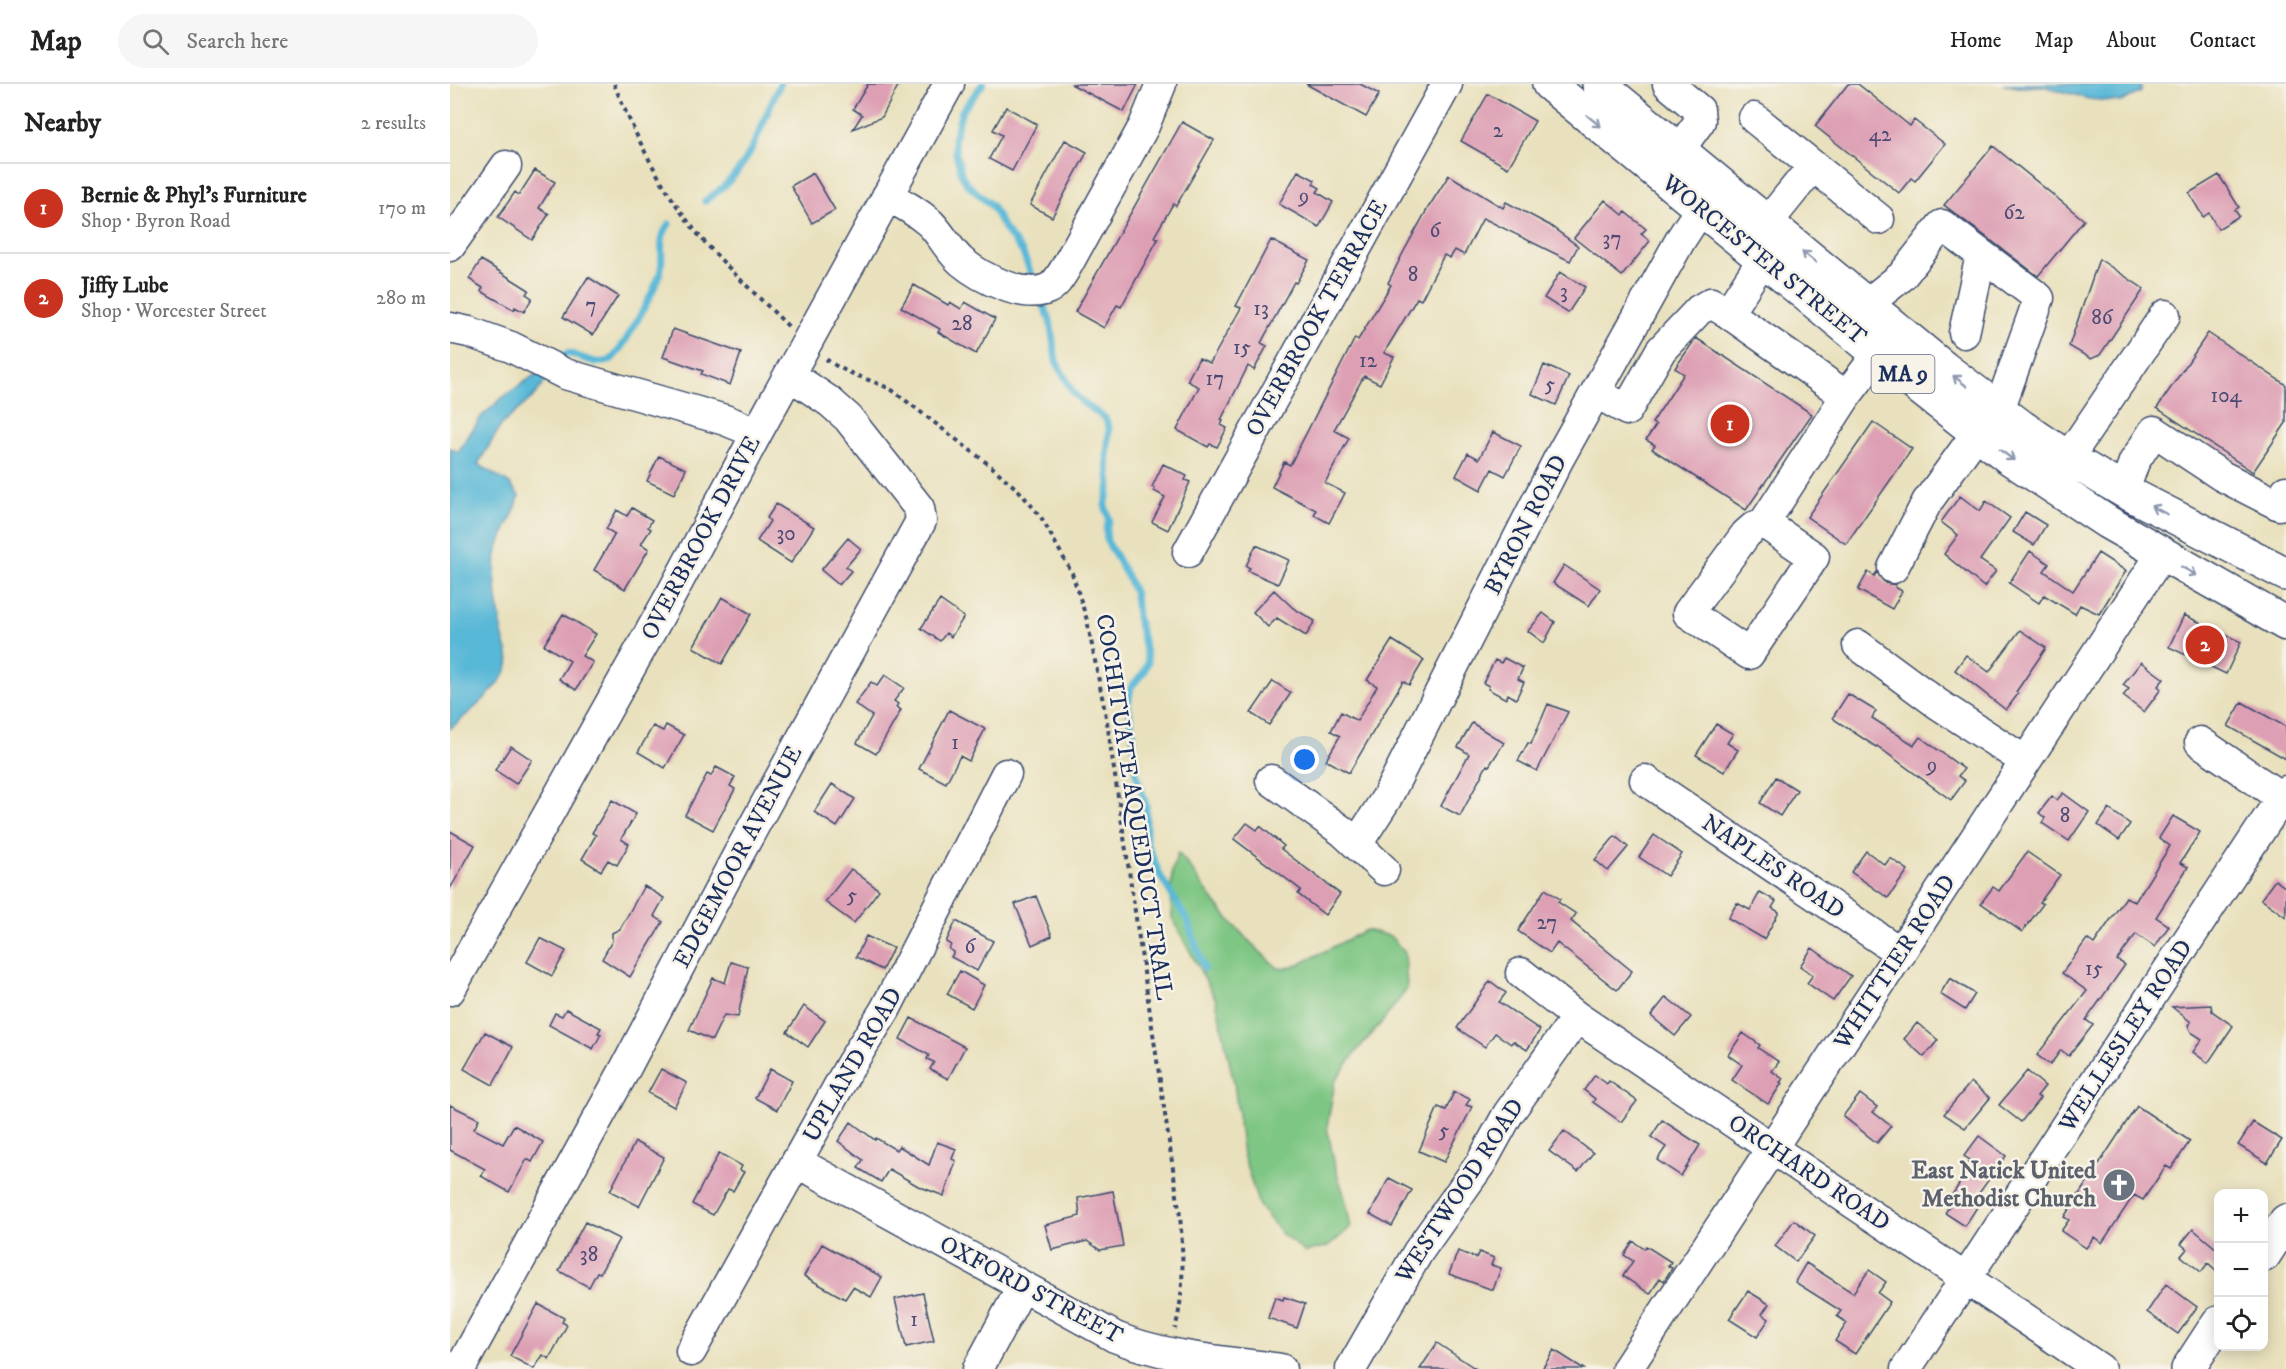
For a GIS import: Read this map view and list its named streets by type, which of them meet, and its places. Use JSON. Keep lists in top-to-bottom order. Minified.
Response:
{"streets":{"main road":["WORCESTER STREET","MA 9"],"street":["OVERBROOK TERRACE","BYRON ROAD","OVERBROOK DRIVE","EDGEMOOR AVENUE","NAPLES ROAD","WHITTIER ROAD","WELLESLEY ROAD","UPLAND ROAD","ORCHARD ROAD","WESTWOOD ROAD","OXFORD STREET"],"path":["COCHITUATE AQUEDUCT TRAIL"]},"crossings":[["WORCESTER STREET","BYRON ROAD"],["WORCESTER STREET","WHITTIER ROAD"],["OVERBROOK DRIVE","COCHITUATE AQUEDUCT TRAIL"],["OVERBROOK DRIVE","EDGEMOOR AVENUE"],["COCHITUATE AQUEDUCT TRAIL","OXFORD STREET"],["NAPLES ROAD","WHITTIER ROAD"],["WHITTIER ROAD","ORCHARD ROAD"],["WELLESLEY ROAD","ORCHARD ROAD"],["UPLAND ROAD","OXFORD STREET"],["ORCHARD ROAD","WESTWOOD ROAD"]],"places":{"church":["East Natick United Methodist Church"]},"house_numbers":["2","42","9","62","6","37","8","3","7","13","86","28","15","12","17","5","104","30","1","9","8","5","27","6","15","5","38","1"],"page":{"header":"Map","search":"Search here","nav":["Home","Map","About","Contact"],"heading":["Nearby","2 results"],"list":[{"mark":"1","name":"Bernie & Phyl's Furniture","note":"Shop · Byron Road","value":"170 m"},{"mark":"2","name":"Jiffy Lube","note":"Shop · Worcester Street","value":"280 m"}],"pins":["1","2"],"map_buttons":["+","−"]}}
